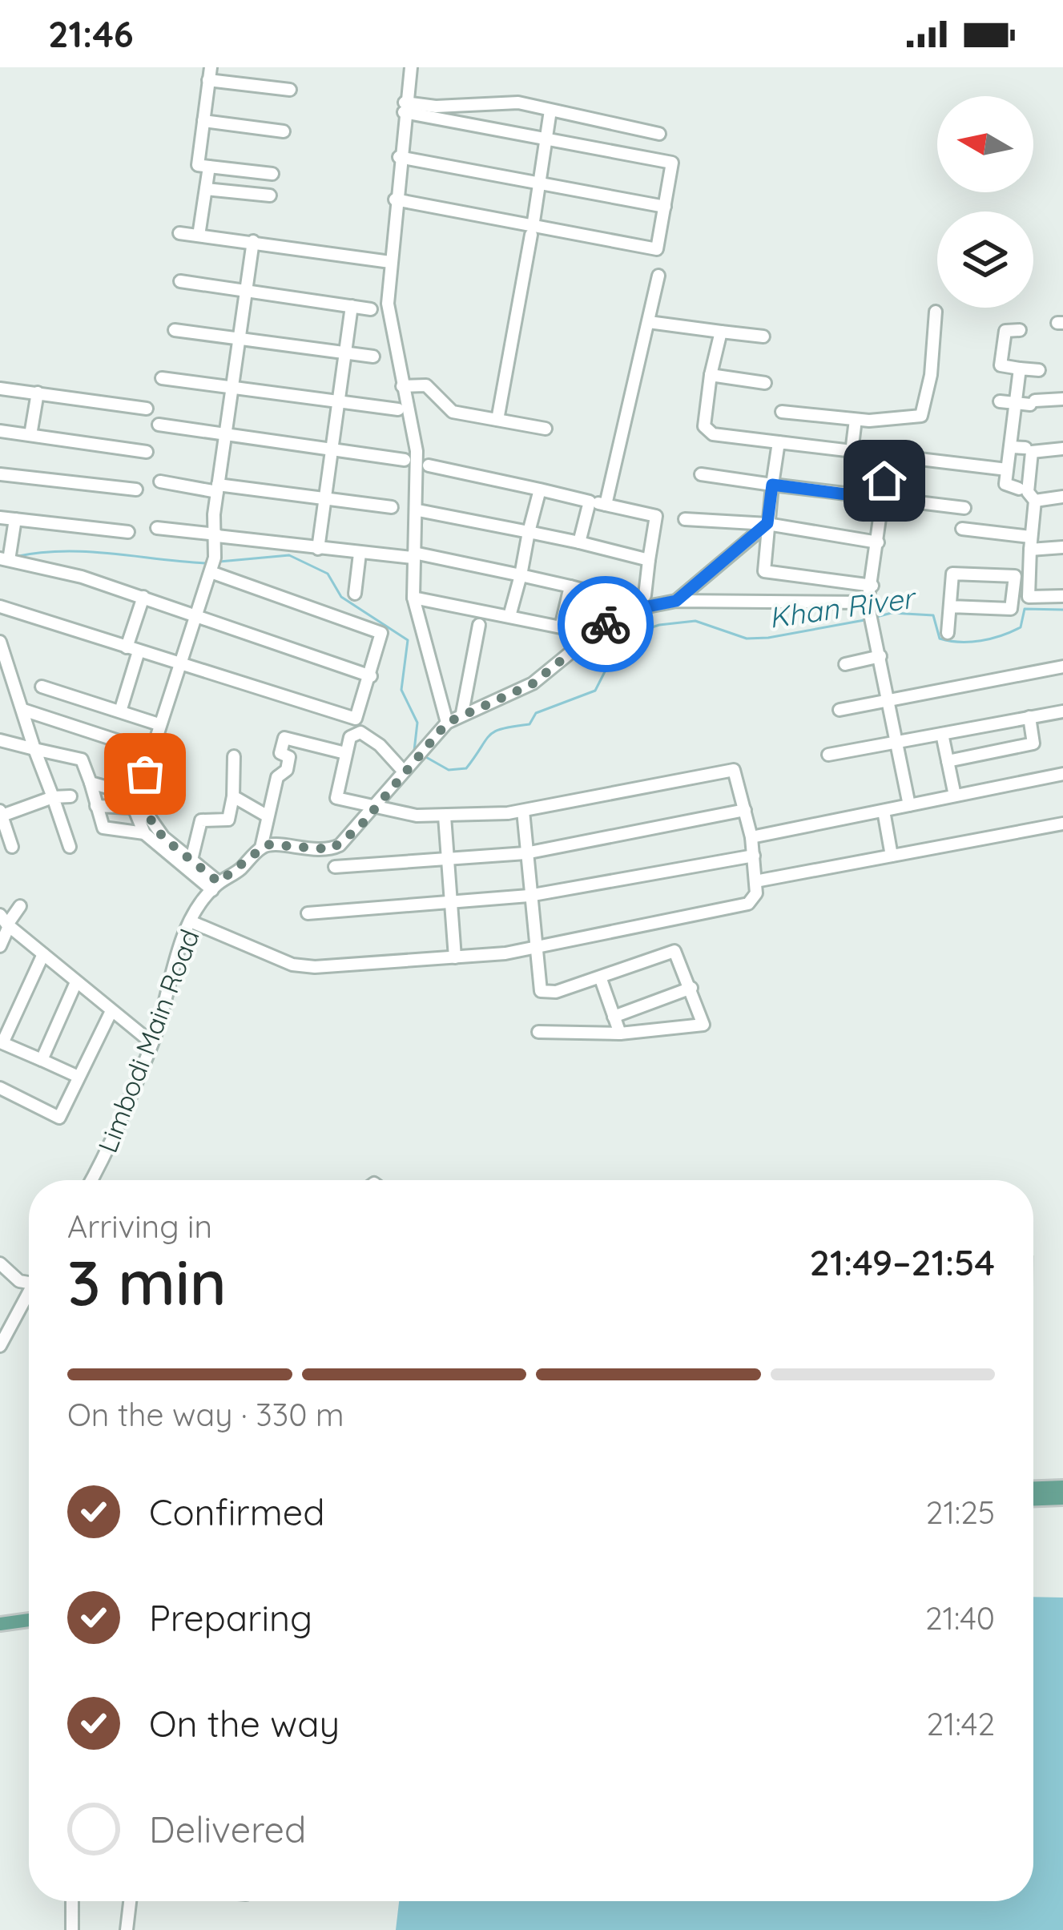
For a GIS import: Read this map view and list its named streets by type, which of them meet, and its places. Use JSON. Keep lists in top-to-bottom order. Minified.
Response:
{"streets":{"street":["Limbodi Main Road"]},"water":["Khan River"],"north":"left","page":{"status":"21:46","heading":["3 min","Arriving in","21:49–21:54"],"bar":"On the way · 330 m","list":[["Confirmed","21:25"],["Preparing","21:40"],["On the way","21:42"],"Delivered"]}}
